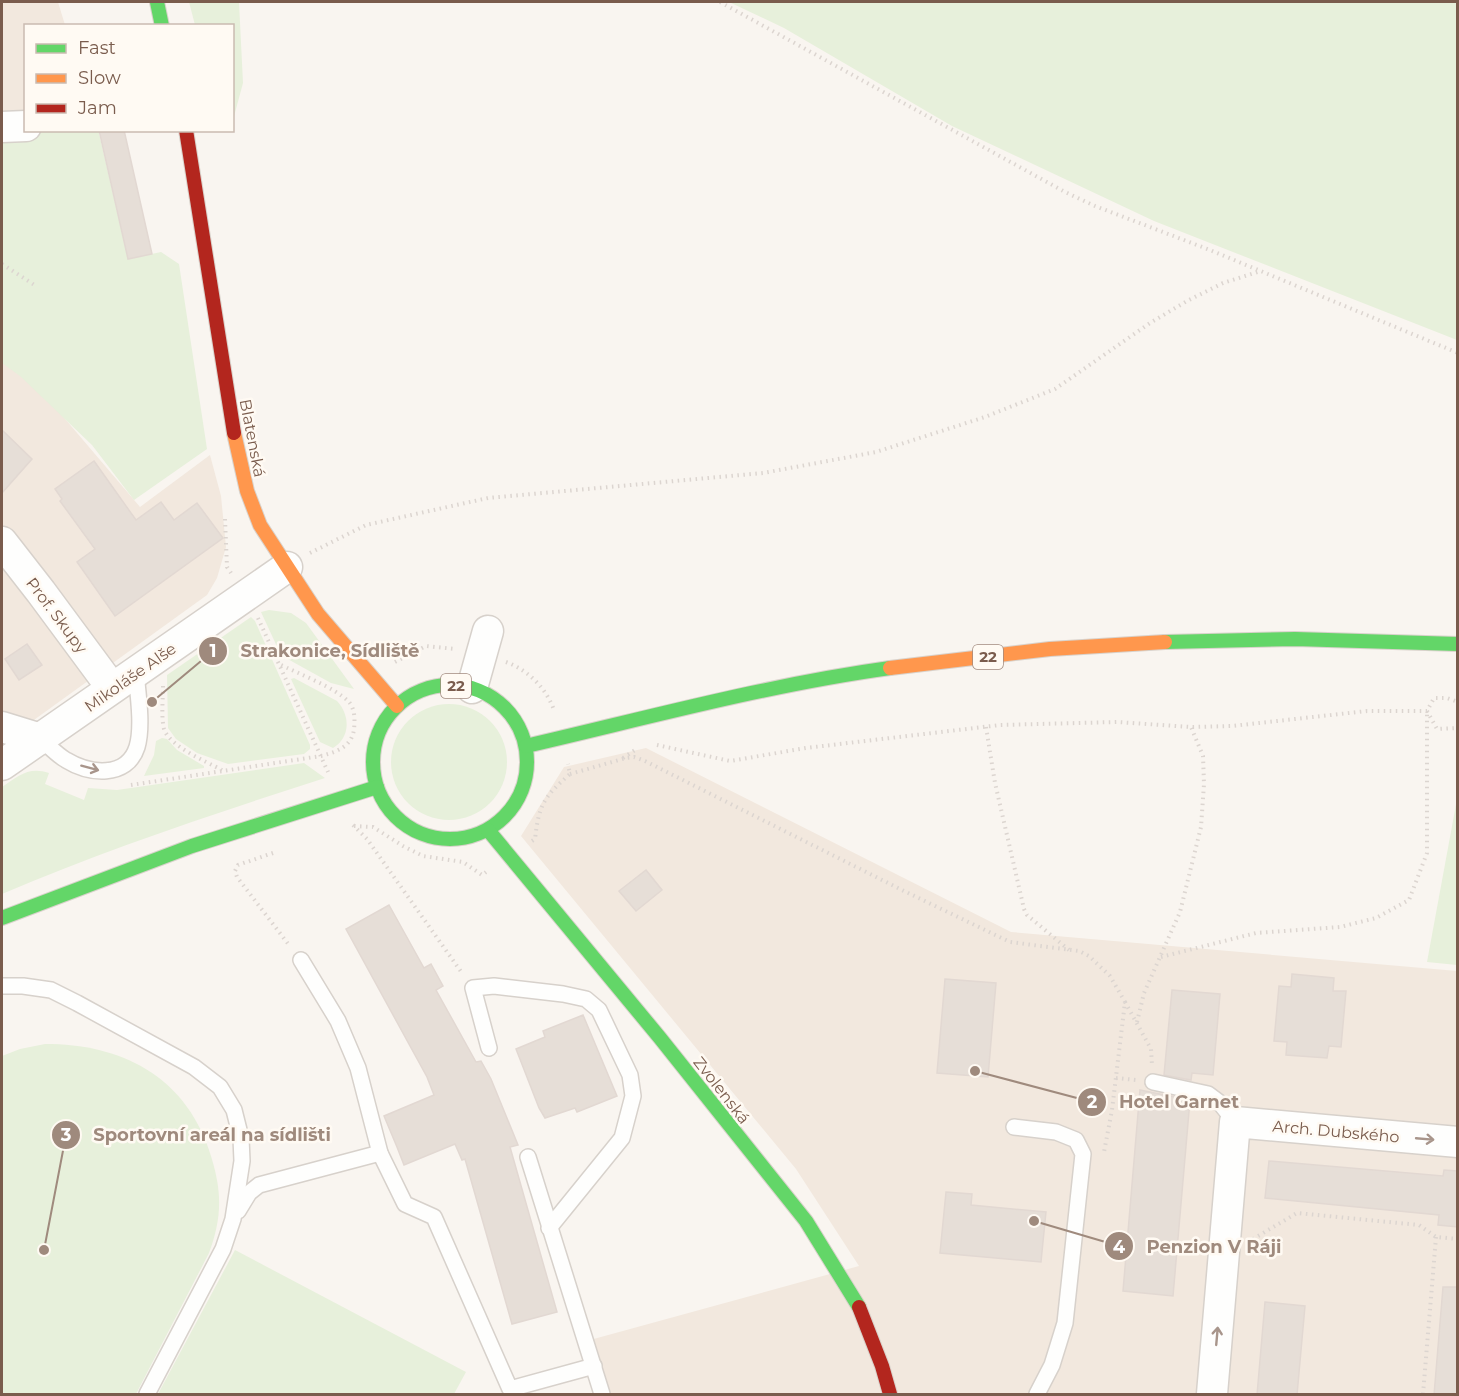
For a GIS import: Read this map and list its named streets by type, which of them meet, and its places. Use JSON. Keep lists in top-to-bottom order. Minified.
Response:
{"streets":{"main road":["Blatenská","22","Zvolenská"],"street":["Prof. Skupy","Mikoláše Alše","Arch. Dubského"]},"crossings":[["Blatenská","22"],["Blatenská","Mikoláše Alše"],["Blatenská","Zvolenská"],["Prof. Skupy","Mikoláše Alše"],["22","Zvolenská"]],"one_way":["Arch. Dubského"],"places":["Strakonice, Sídliště","Hotel Garnet","Penzion V Ráji","Sportovní areál na sídlišti"],"legend":["Fast","Slow","Jam"]}
